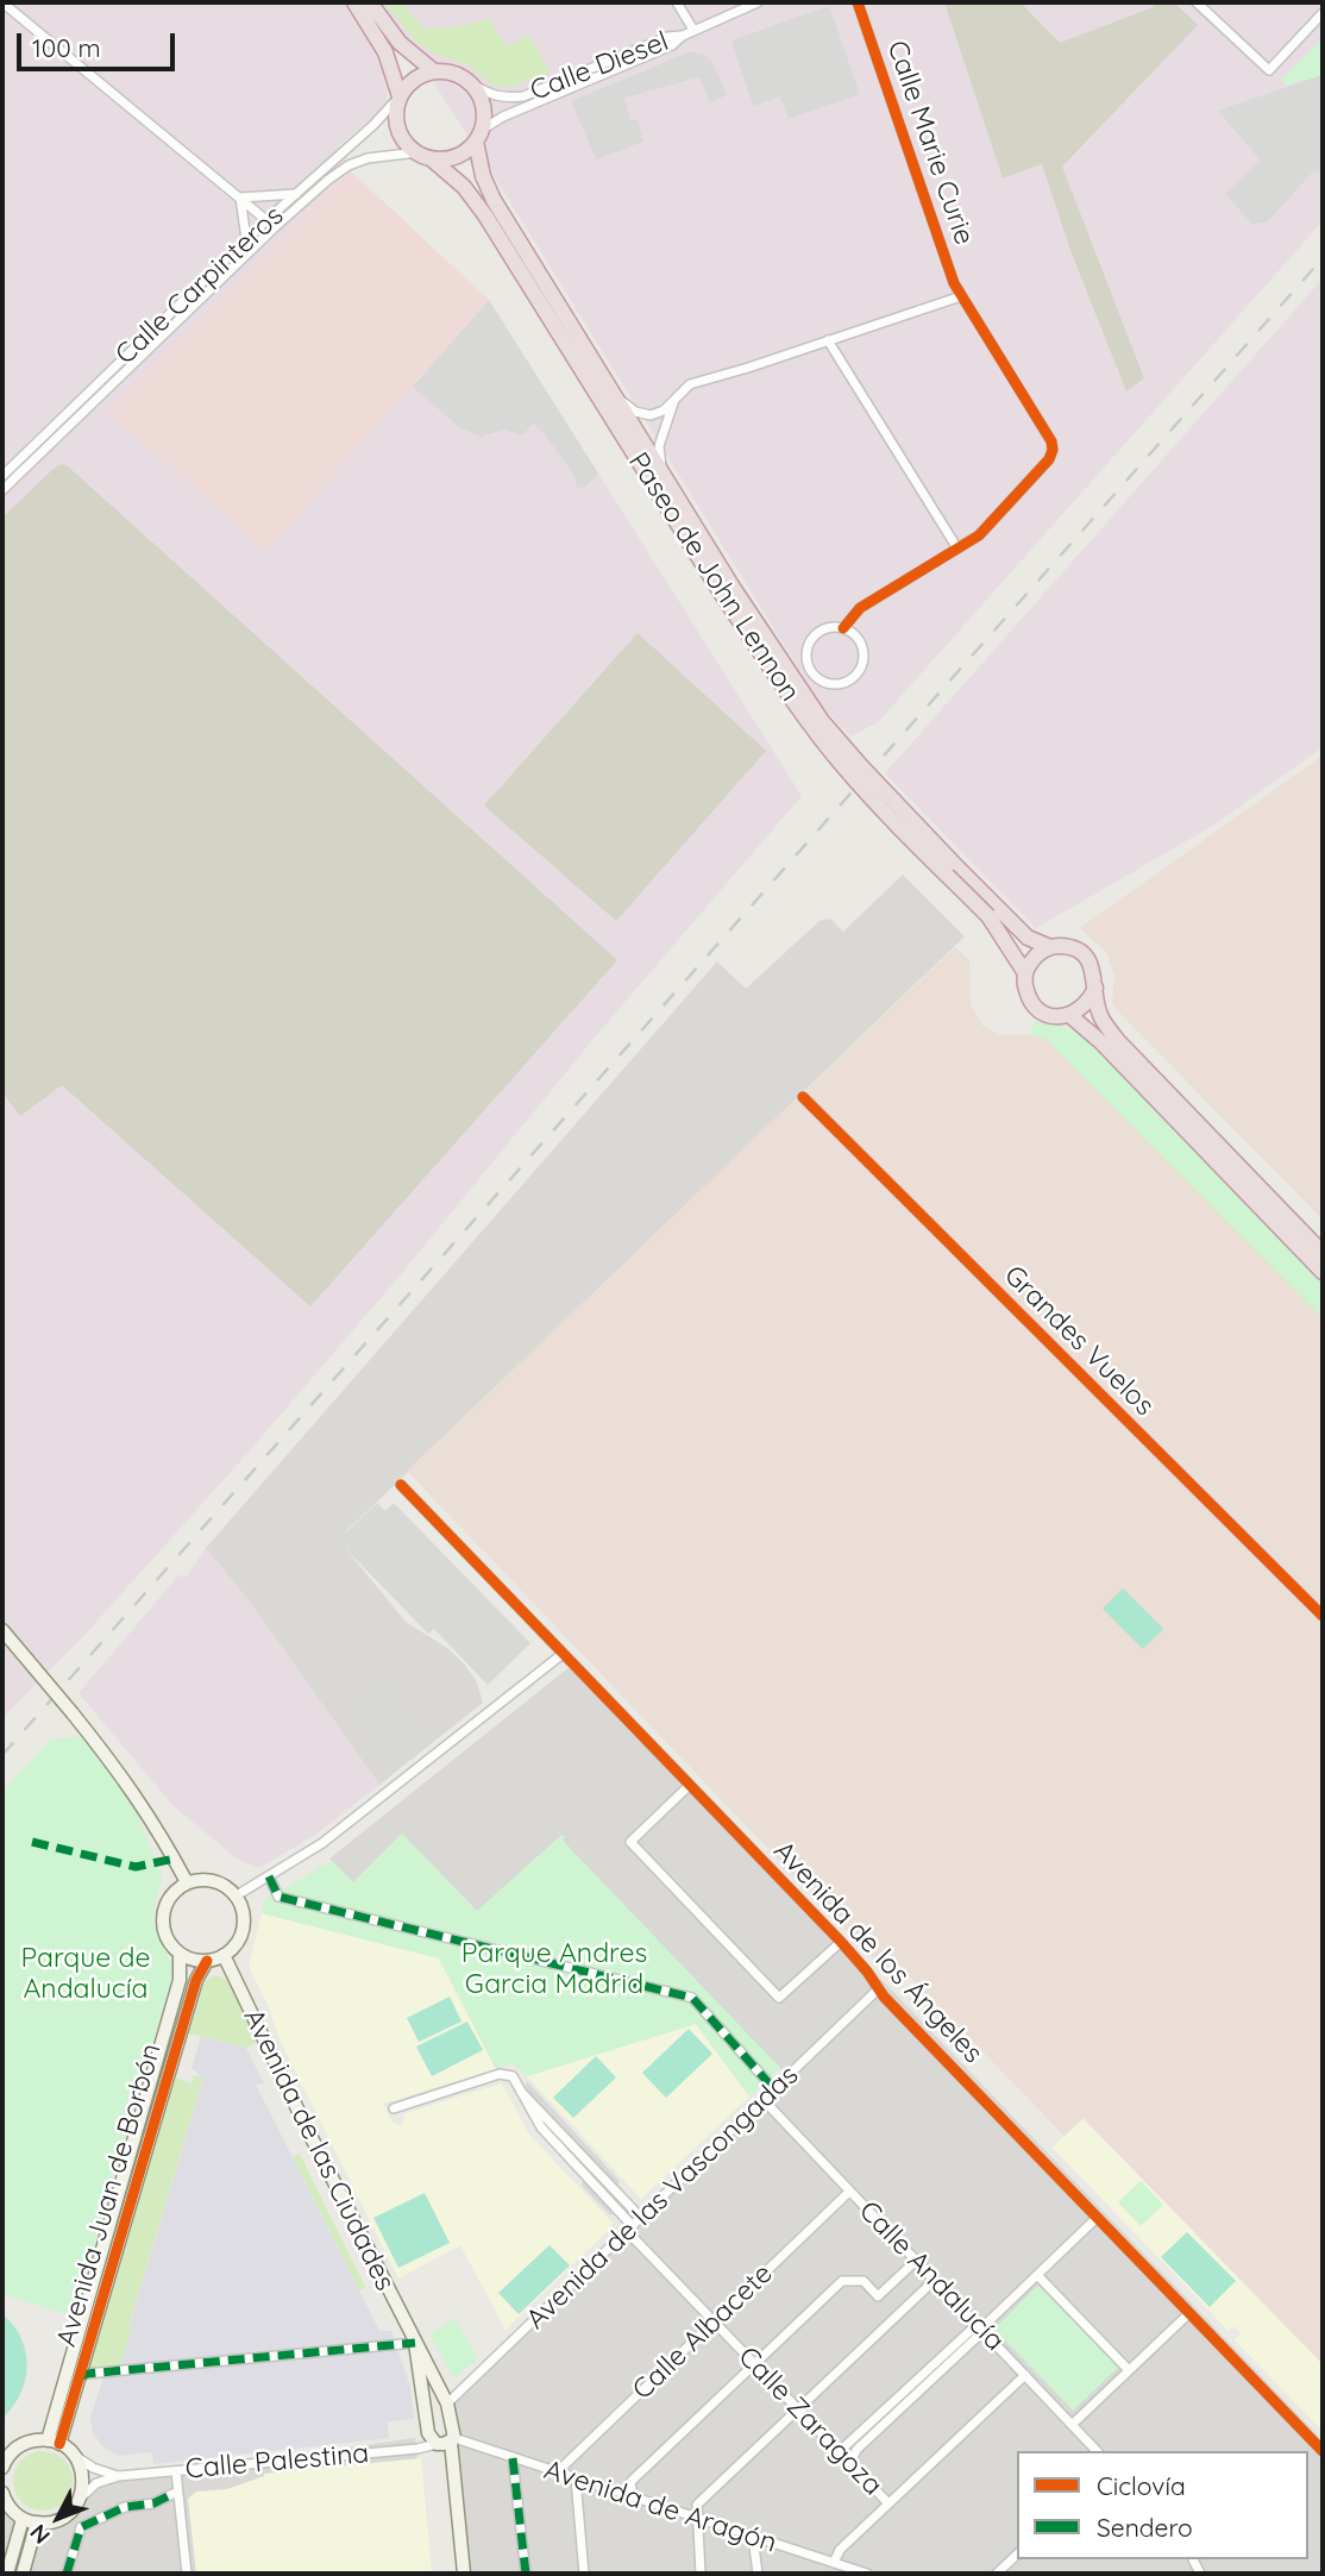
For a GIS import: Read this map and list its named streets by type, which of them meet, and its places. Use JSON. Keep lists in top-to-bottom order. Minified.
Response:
{"streets":{"highway":["Paseo de John Lennon"],"street":["Calle Diesel","Calle Marie Curie","Calle Carpinteros","Grandes Vuelos","Avenida de los Ángeles","Avenida de las Ciudades","Avenida Juan de Borbón","Avenida de las Vascongadas","Calle Andalucía","Calle Albacete","Calle Zaragoza","Calle Palestina","Avenida de Aragón"]},"crossings":[["Calle Diesel","Calle Carpinteros"],["Calle Diesel","Paseo de John Lennon"],["Calle Carpinteros","Paseo de John Lennon"],["Avenida de los Ángeles","Avenida de las Vascongadas"],["Avenida de las Ciudades","Avenida Juan de Borbón"],["Avenida de las Ciudades","Avenida de las Vascongadas"],["Avenida de las Ciudades","Calle Palestina"],["Avenida de las Ciudades","Avenida de Aragón"],["Avenida de las Vascongadas","Calle Andalucía"],["Avenida de las Vascongadas","Calle Zaragoza"],["Calle Andalucía","Calle Albacete"],["Calle Albacete","Calle Zaragoza"],["Calle Albacete","Avenida de Aragón"]],"parks":["Parque Andres Garcia Madrid","Parque de Andalucía"],"legend":["Ciclovía","Sendero"],"scale_bar":"100 m","north":"bottom left"}
